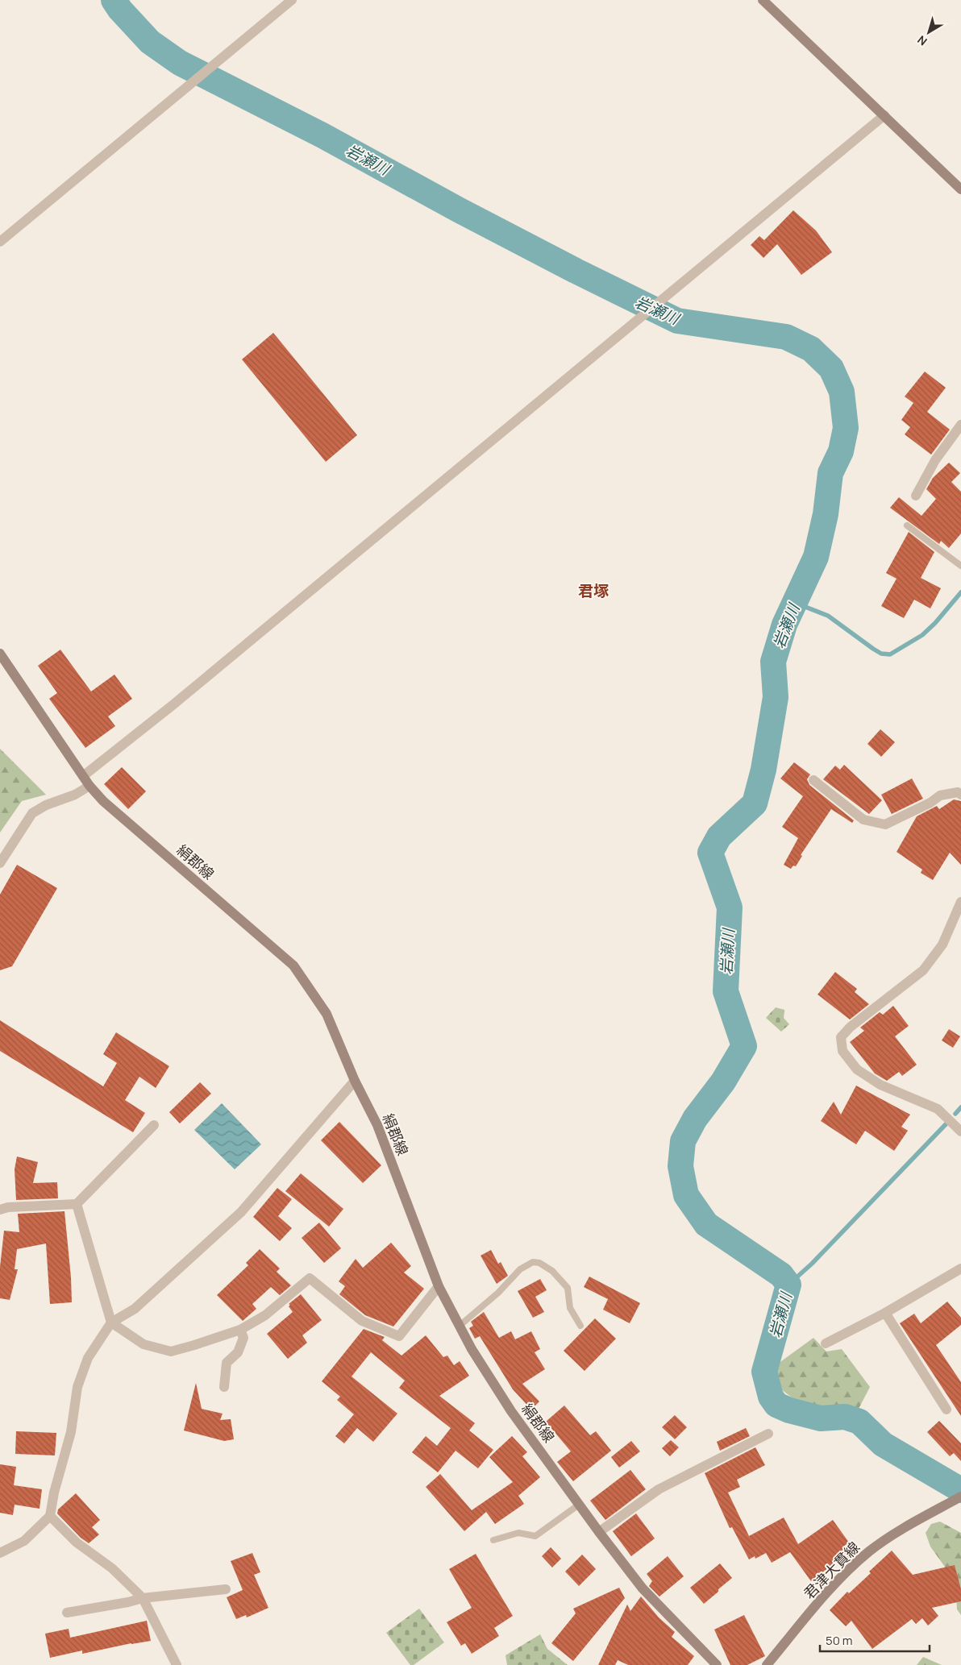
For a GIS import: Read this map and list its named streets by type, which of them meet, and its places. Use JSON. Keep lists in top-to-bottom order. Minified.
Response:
{"streets":{"main road":["絹郡線","君津大貫線"]},"districts":["君塚"],"water":["岩瀬川"],"scale_bar":"50 m","north":"bottom left"}
